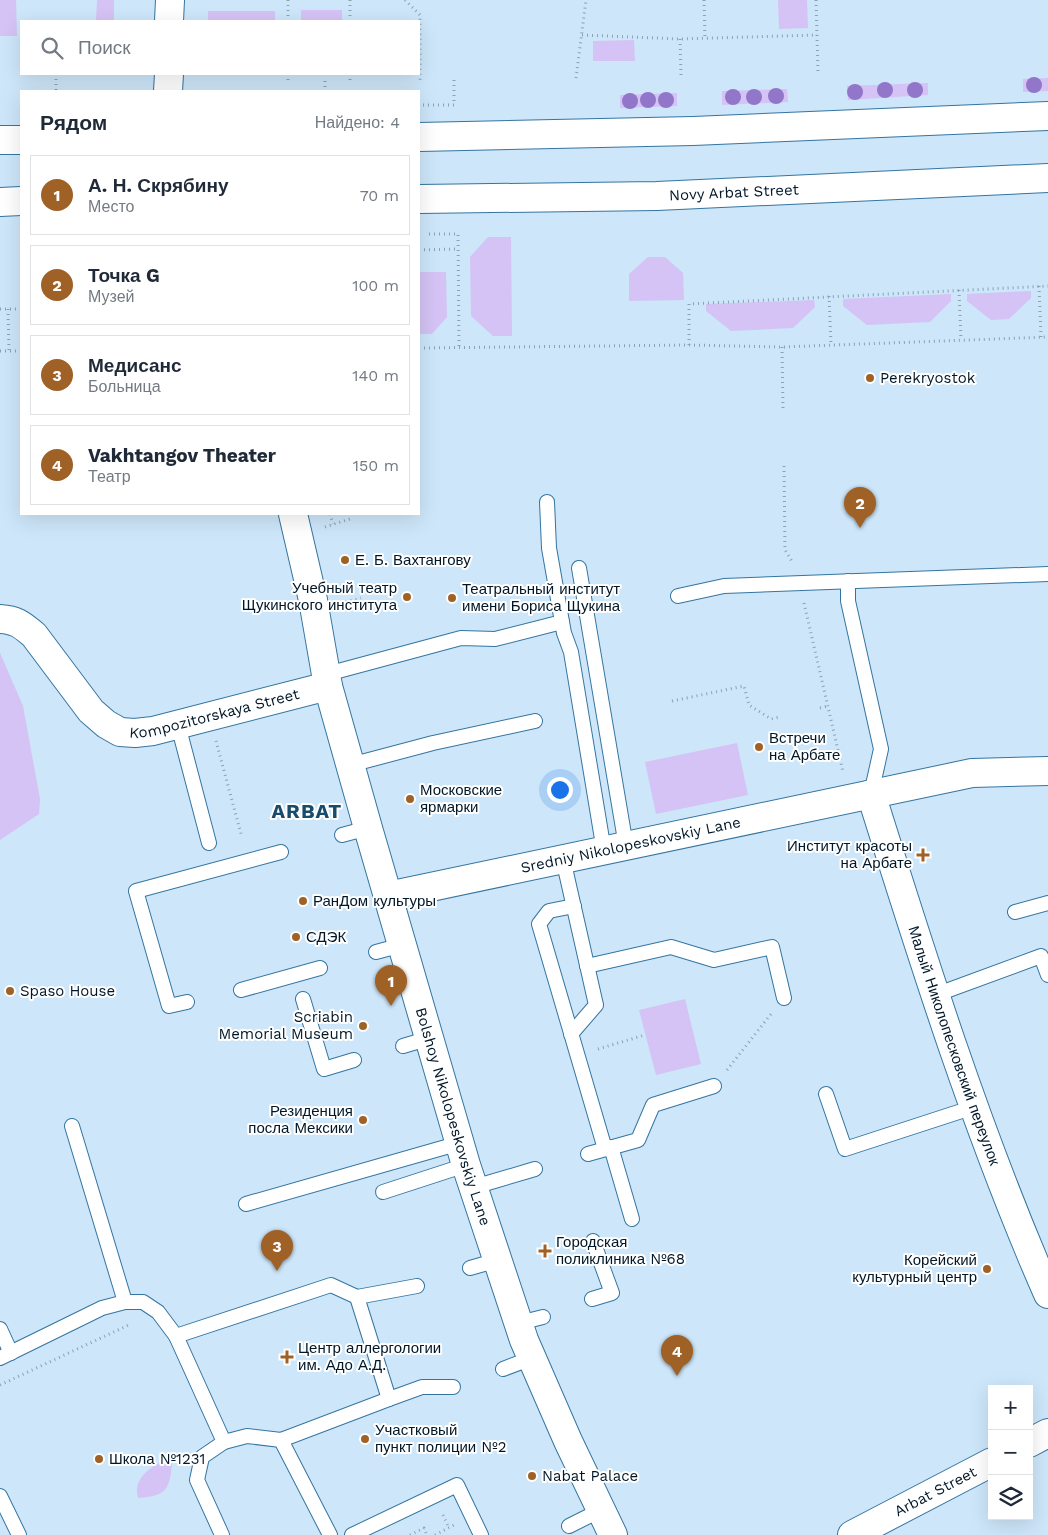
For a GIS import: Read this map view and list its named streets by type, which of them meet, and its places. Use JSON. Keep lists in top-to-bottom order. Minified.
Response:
{"streets":{"street":["Novy Arbat Street","Kompozitorskaya Street","Sredniy Nikolopeskovskiy Lane","Малый Николопесковский переулок","Bolshoy Nikolopeskovskiy Lane","Arbat Street"]},"crossings":[["Kompozitorskaya Street","Bolshoy Nikolopeskovskiy Lane"],["Sredniy Nikolopeskovskiy Lane","Малый Николопесковский переулок"],["Sredniy Nikolopeskovskiy Lane","Bolshoy Nikolopeskovskiy Lane"]],"districts":["ARBAT"],"places":{"other":["Perekryostok","Е. Б. Вахтангову","Учебный театр Щукинского института","Театральный институт имени Бориса Щукина","Встречи на Арбате","Московские ярмарки","РанДом культуры","СДЭК","Spaso House","Scriabin Memorial Museum","Резиденция посла Мексики","Корейский культурный центр","Участковый пункт полиции №2","Школа №1231","Nabat Palace"],"health":["Институт красоты на Арбате","Городская поликлиника №68","Центр аллергологии им. Адо А.Д."]},"page":{"search":"Поиск","heading":["Рядом","Найдено: 4"],"list":[{"mark":"1","name":"А. Н. Скрябину","note":"Место","value":"70 m"},{"mark":"2","name":"Точка G","note":"Музей","value":"100 m"},{"mark":"3","name":"Медисанс","note":"Больница","value":"140 m"},{"mark":"4","name":"Vakhtangov Theater","note":"Театр","value":"150 m"}],"pins":["2","1","3","4"],"map_buttons":["+","−"]}}
